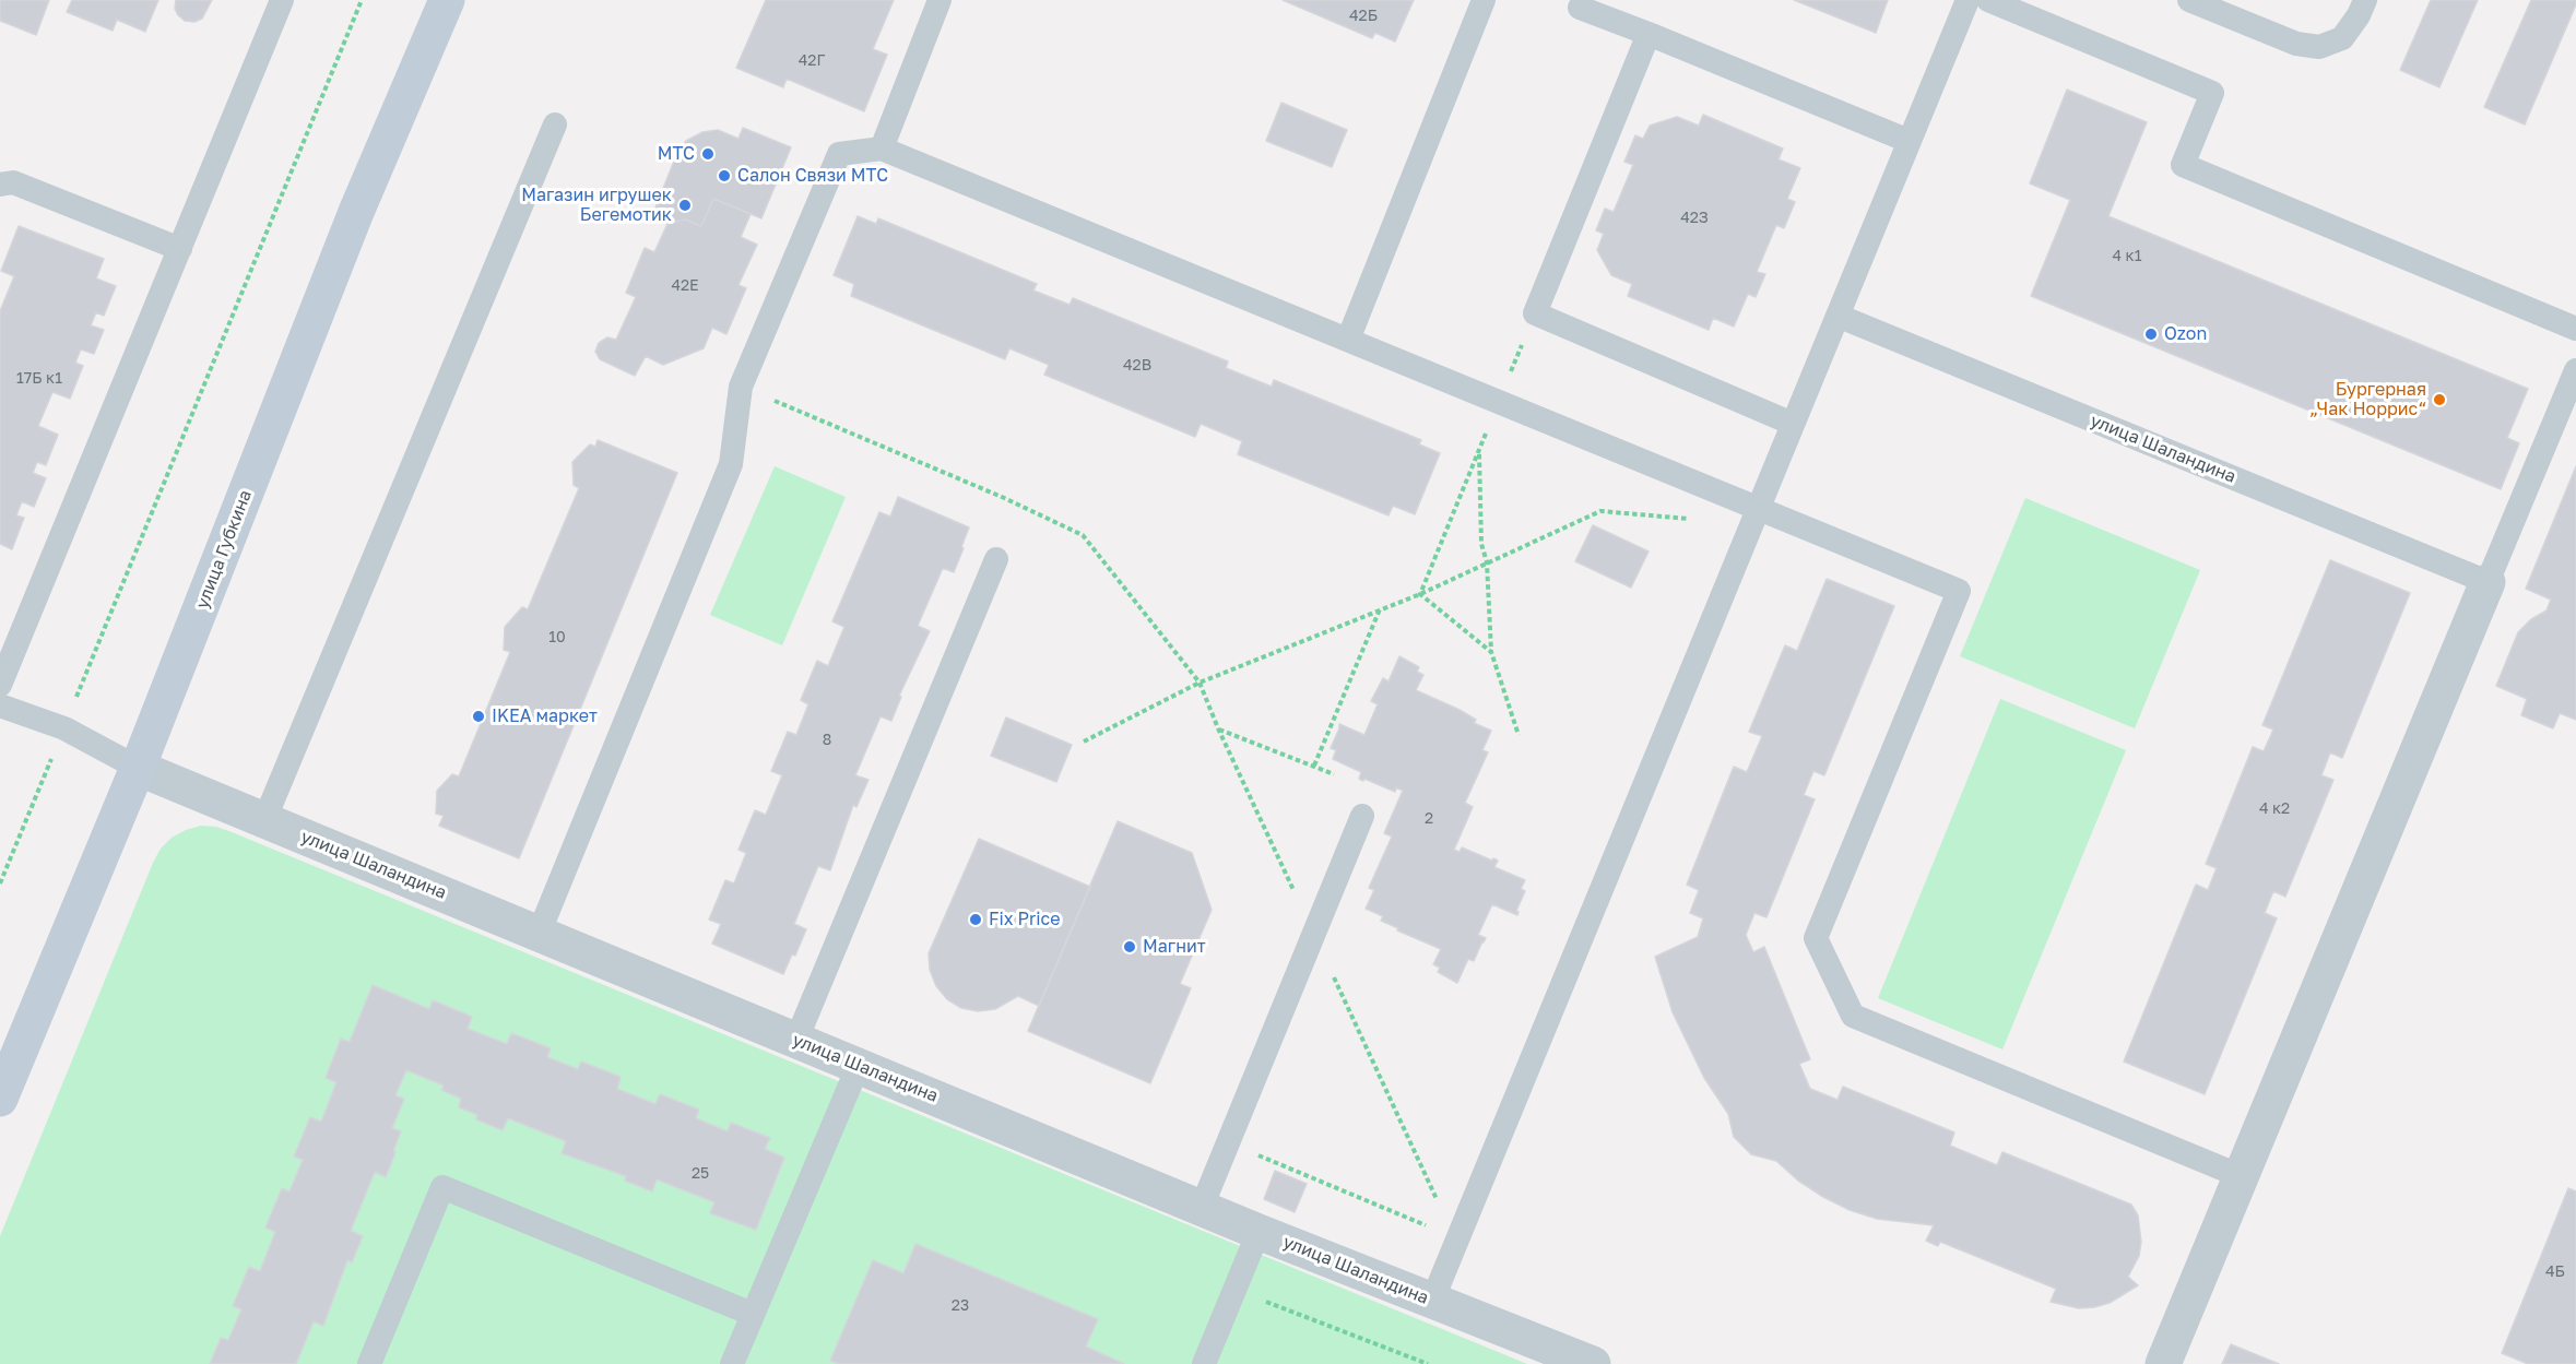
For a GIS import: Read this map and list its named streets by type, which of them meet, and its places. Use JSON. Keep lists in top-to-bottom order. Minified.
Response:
{"streets":{"main road":["улица Губкина"],"street":["улица Шаландина"]},"crossings":[["улица Шаландина","улица Губкина"]],"places":["МТС","Салон Связи МТС","Магазин игрушек Бегемотик","Ozon","Бургерная „Чак Норрис“","IKEA маркет","Fix Price","Магнит"],"house_numbers":["42Б","42Г","42З","4 к1","42Е","42В","17Б к1","10","8","4 к2","2","25","4Б","23"]}
